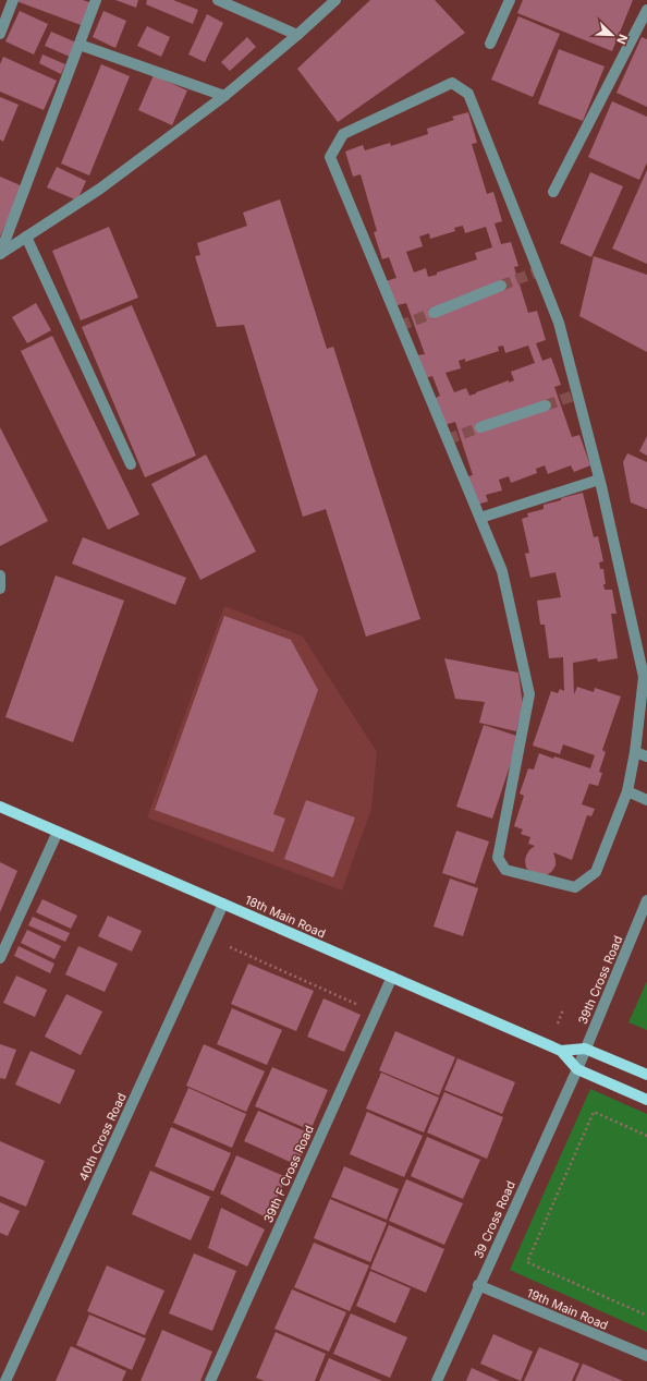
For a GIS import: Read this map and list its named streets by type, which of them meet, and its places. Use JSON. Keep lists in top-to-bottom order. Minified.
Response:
{"streets":{"main road":["18th Main Road"],"street":["39th Cross Road","40th Cross Road","39th F Cross Road","39 Cross Road","19th Main Road"]},"crossings":[["18th Main Road","39th Cross Road"],["18th Main Road","40th Cross Road"],["18th Main Road","39th F Cross Road"],["18th Main Road","39 Cross Road"],["39th Cross Road","39 Cross Road"],["39 Cross Road","19th Main Road"]],"north":"bottom right"}
